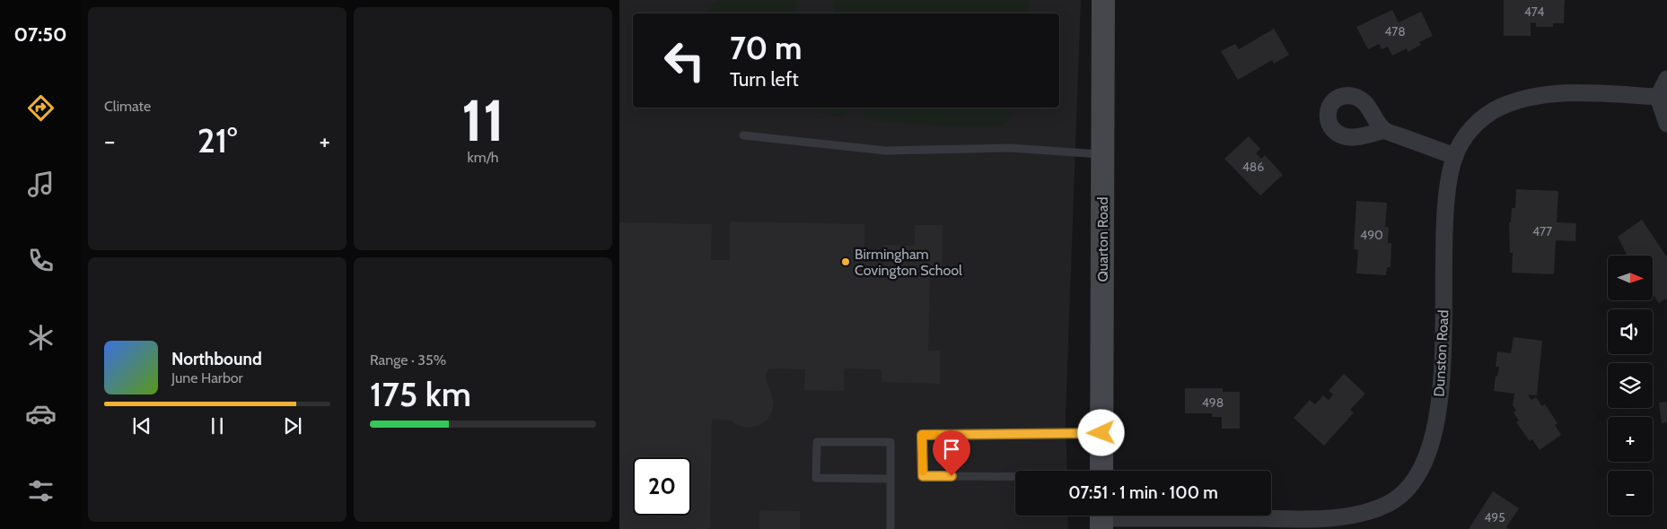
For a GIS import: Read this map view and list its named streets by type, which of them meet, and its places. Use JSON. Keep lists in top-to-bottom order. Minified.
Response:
{"streets":{"street":["Quarton Road","Dunston Road"]},"places":["Birmingham Covington School"],"house_numbers":["474","478","486","477","490","498","495"],"north":"right","page":{"tabs":"07:50","tile":["Climate",["11","km/h"],["Range · 35%","175 km"]],"turn":["70 m","Turn left"],"heat":["−","21°","+"],"map_buttons":["+","−"],"song":["Northbound","June Harbor"],"limit":"20","trip":"07:51 · 1 min · 100 m"}}
